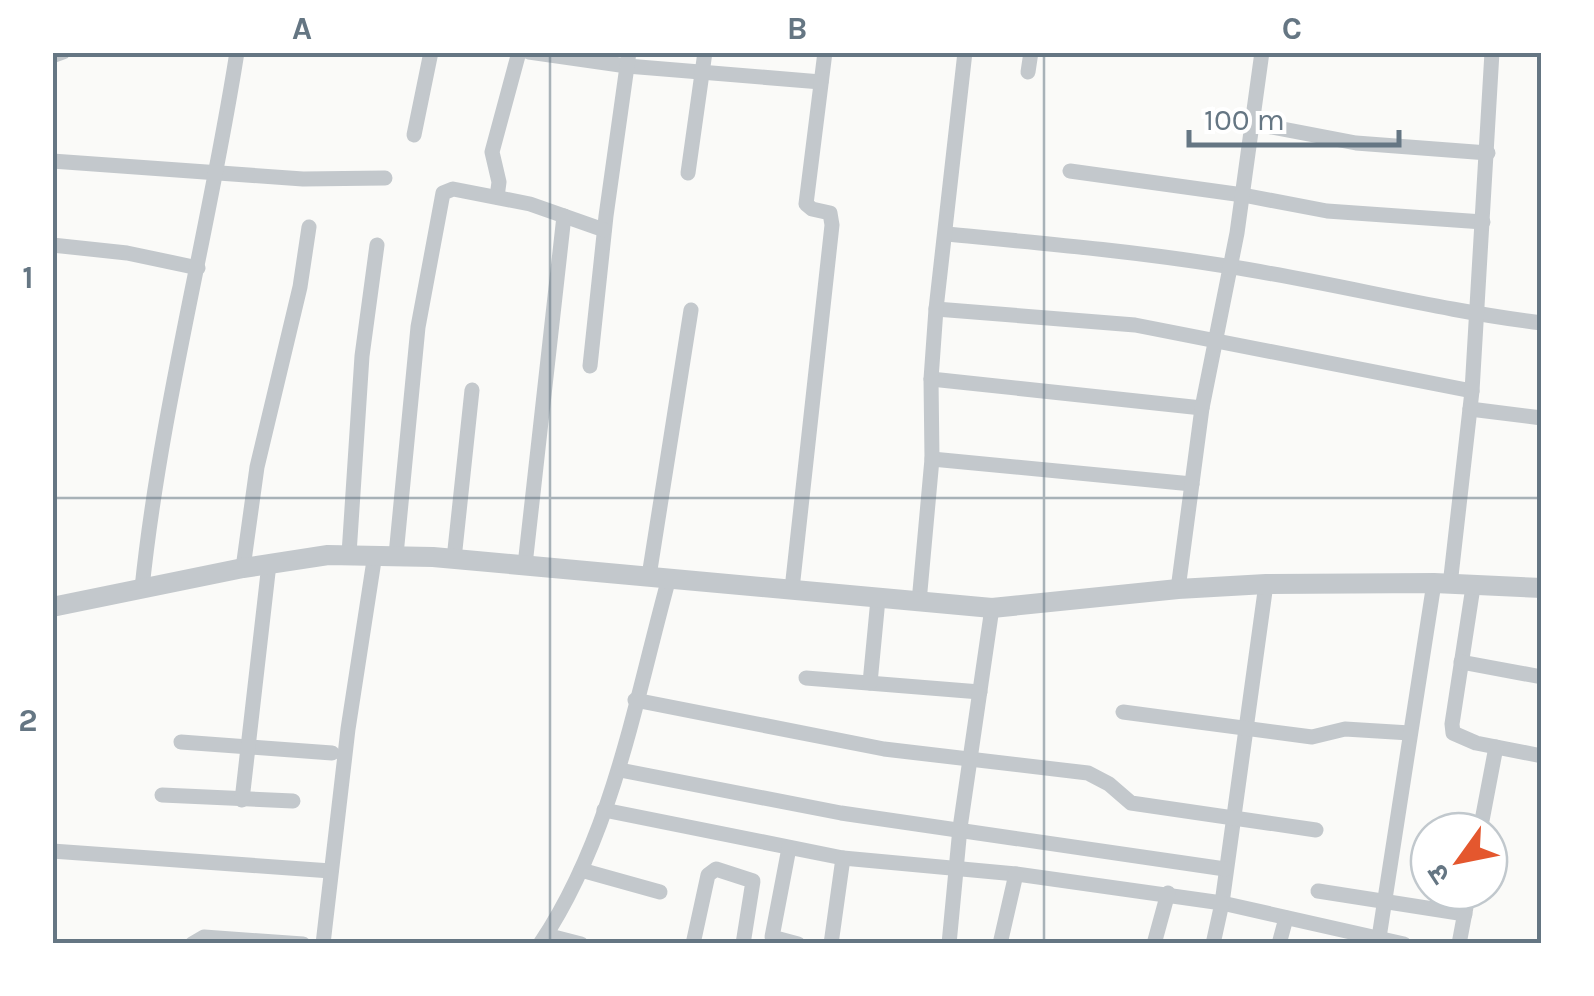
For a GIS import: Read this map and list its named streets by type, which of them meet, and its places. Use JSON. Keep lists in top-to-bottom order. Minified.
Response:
{"scale_bar":"100 m","north":"bottom left","grid":{"columns":["A","B","C"],"rows":["1","2"]}}
